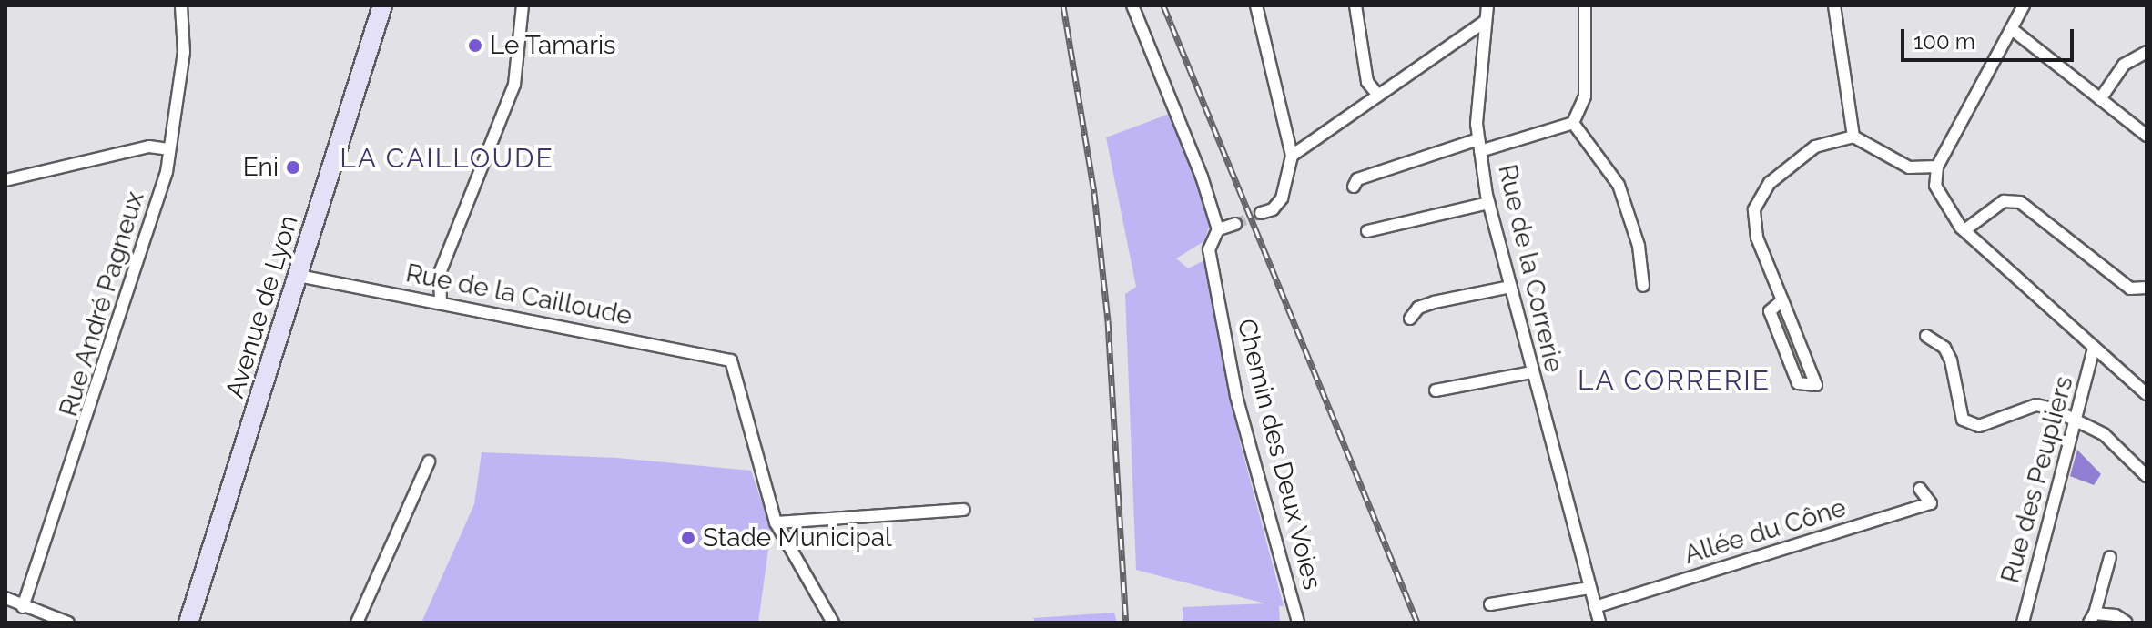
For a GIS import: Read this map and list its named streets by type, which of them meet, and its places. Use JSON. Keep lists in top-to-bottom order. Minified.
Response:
{"streets":{"main road":["Avenue de Lyon"],"street":["Rue de la Correrie","Rue de la Cailloude","Rue André Pagneux","Chemin des Deux Voies","Rue des Peupliers","Allée du Cône"]},"crossings":[["Rue de la Correrie","Allée du Cône"],["Rue de la Cailloude","Avenue de Lyon"]],"districts":["LA CAILLOUDE","LA CORRERIE"],"places":["Le Tamaris","Eni","Stade Municipal"],"scale_bar":"100 m"}
